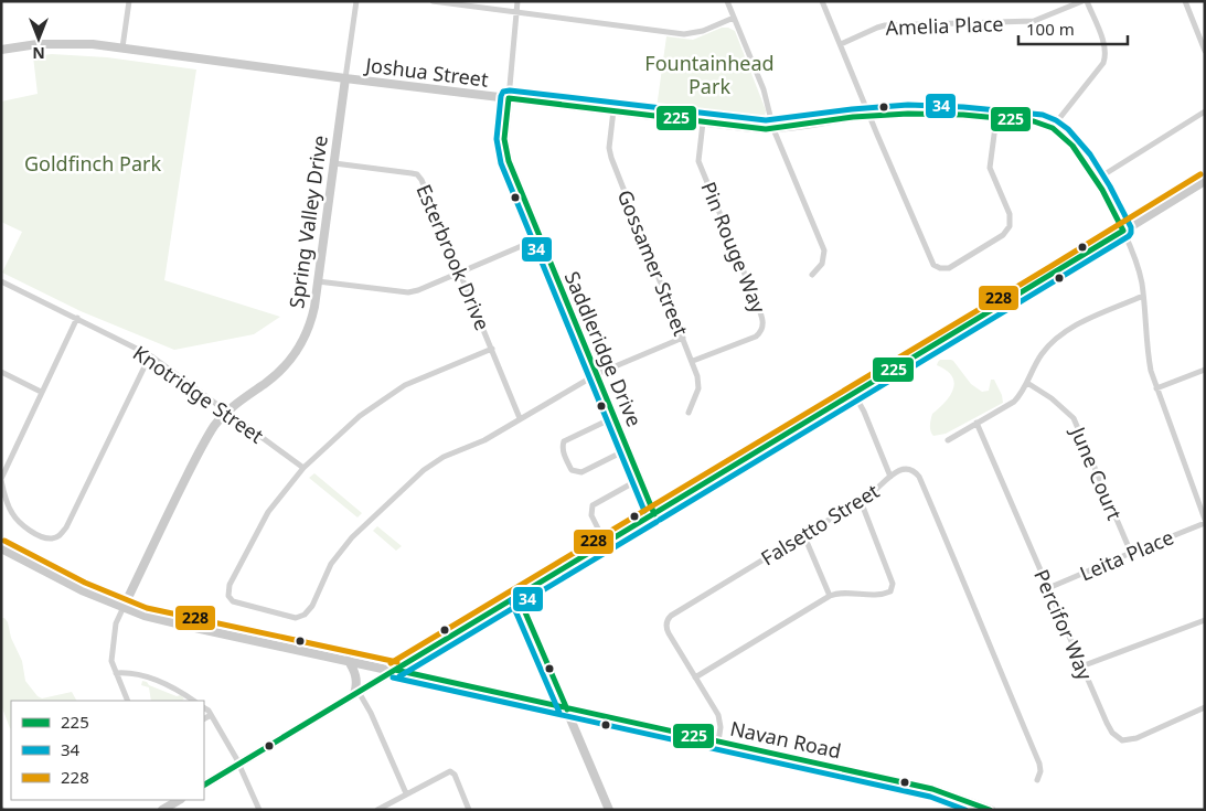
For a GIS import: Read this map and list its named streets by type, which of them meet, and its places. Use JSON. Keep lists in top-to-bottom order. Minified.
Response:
{"streets":{"street":["Amelia Place","Joshua Street","Spring Valley Drive","Pin Rouge Way","Esterbrook Drive","Gossamer Street","Saddleridge Drive","Knotridge Street","June Court","Falsetto Street","Leita Place","Percifor Way","Navan Road"]},"crossings":[["Joshua Street","Spring Valley Drive"],["Joshua Street","Pin Rouge Way"],["Joshua Street","Gossamer Street"],["Joshua Street","Saddleridge Drive"],["Spring Valley Drive","Esterbrook Drive"],["Spring Valley Drive","Knotridge Street"],["Spring Valley Drive","Navan Road"],["Pin Rouge Way","Gossamer Street"],["June Court","Leita Place"],["Falsetto Street","Navan Road"],["Leita Place","Percifor Way"]],"parks":["Fountainhead Park","Goldfinch Park"],"lines":["transit line 34","transit line 225","transit line 228"],"legend":["225","34","228"],"scale_bar":"100 m","north":"bottom"}
